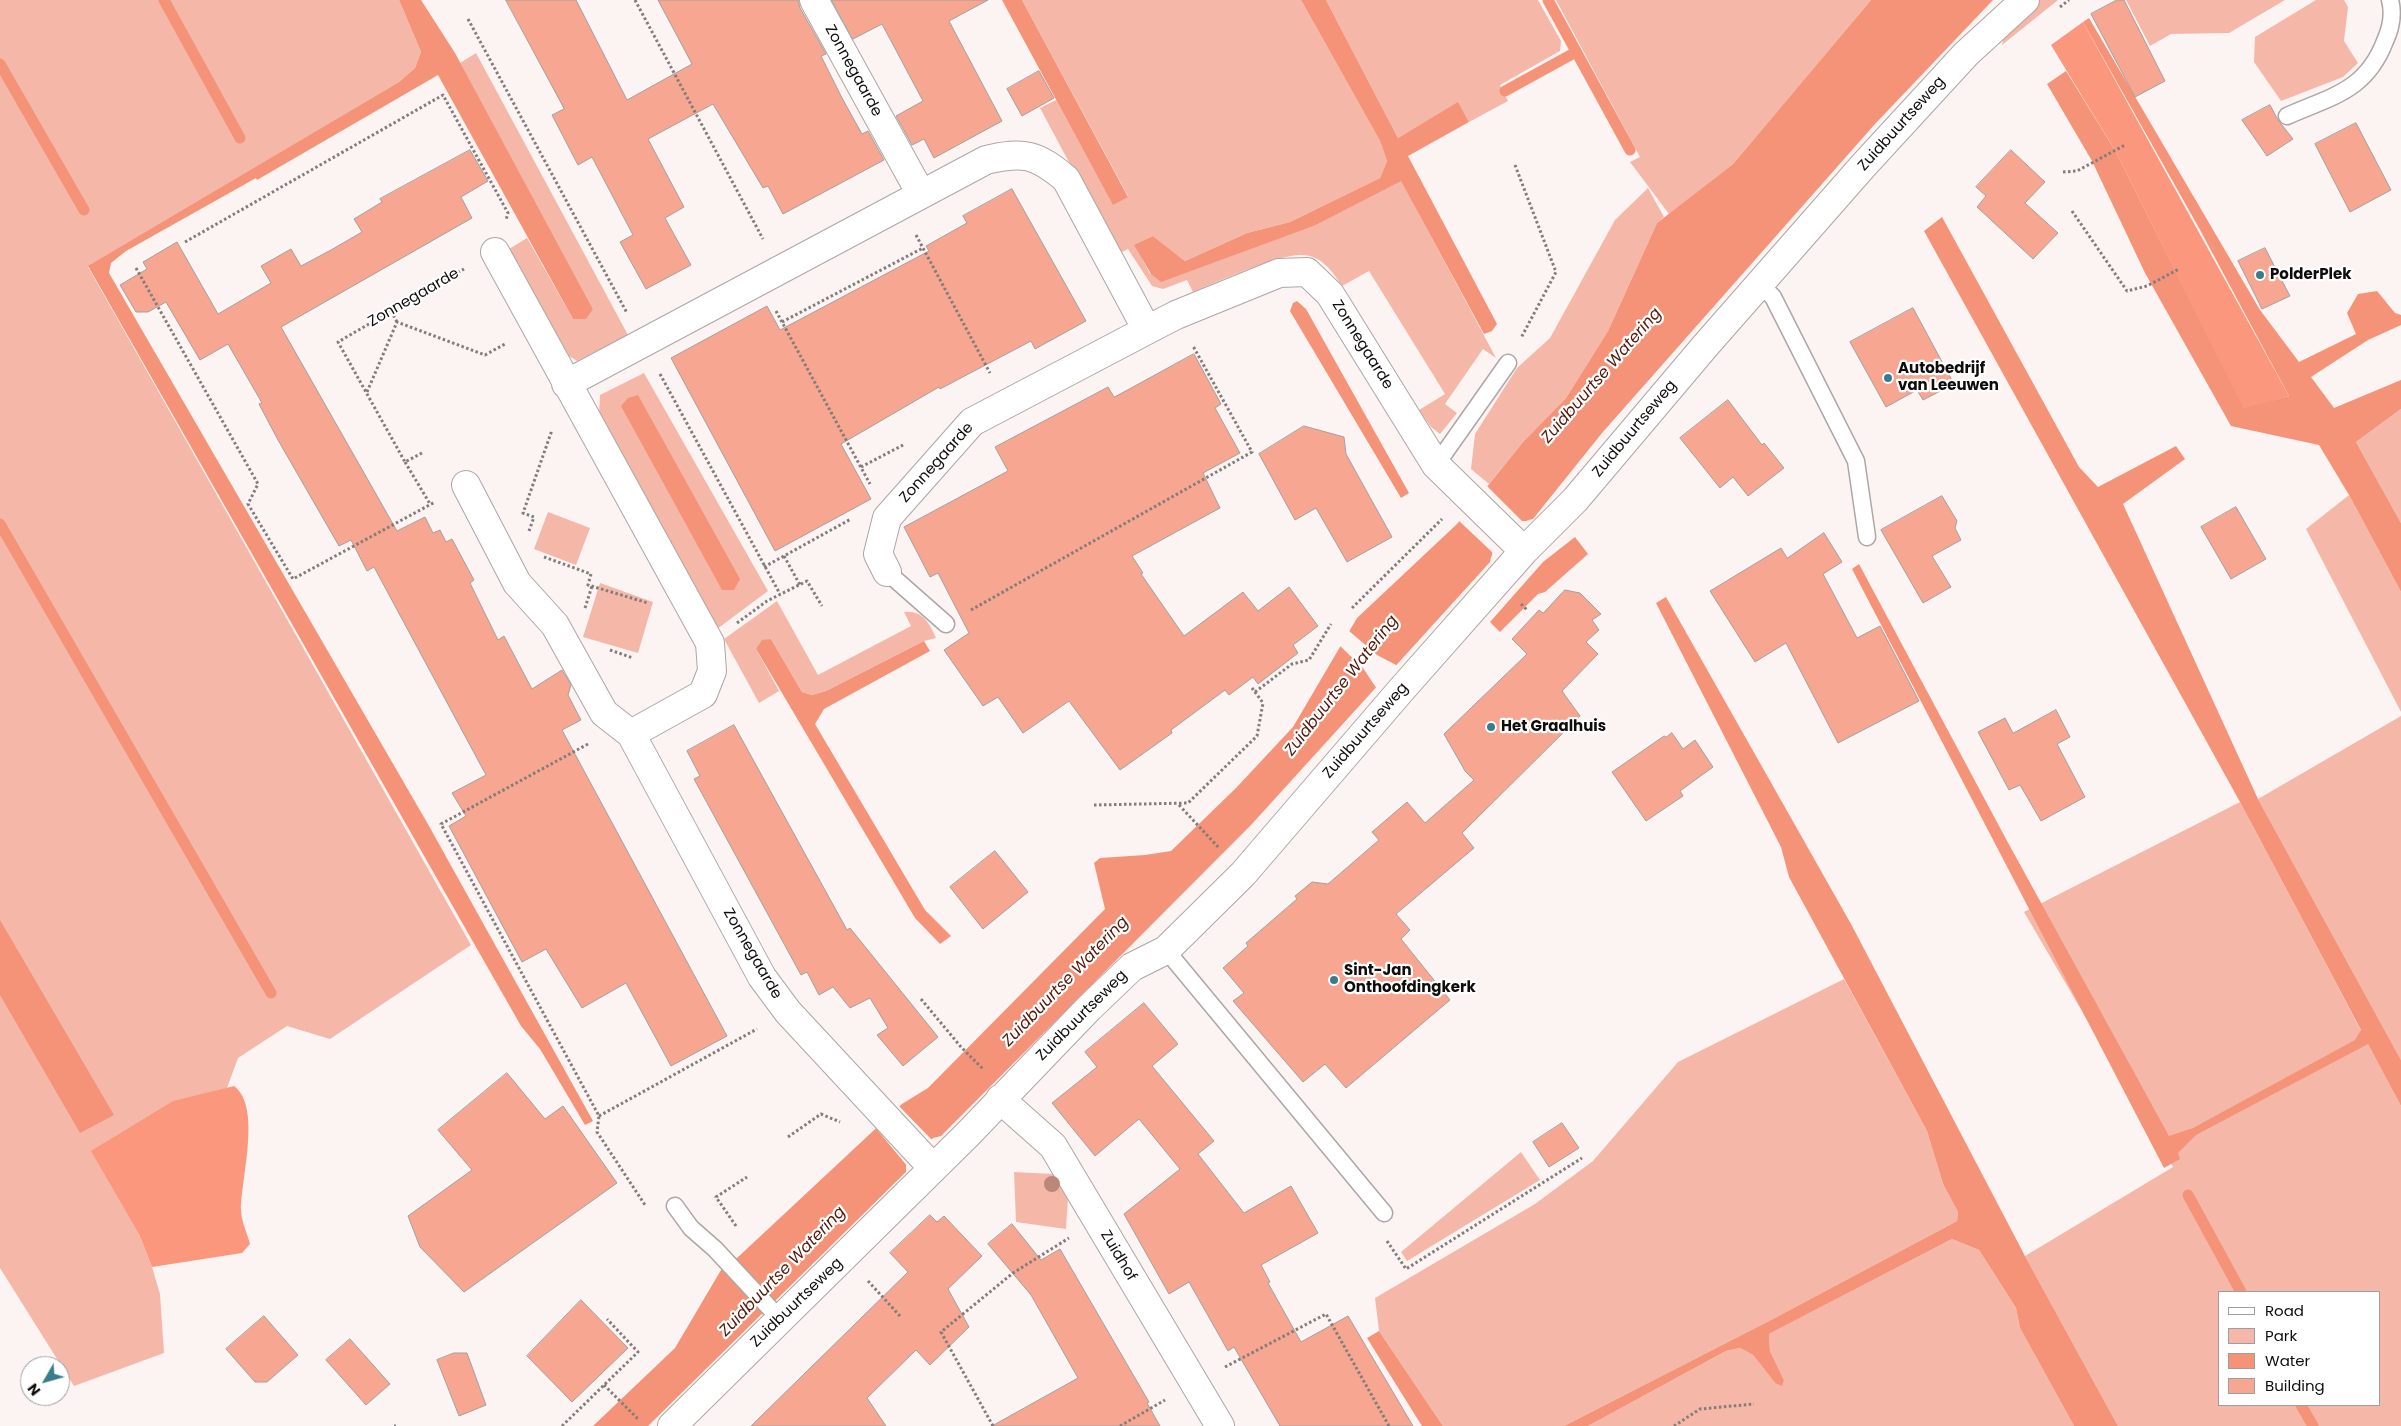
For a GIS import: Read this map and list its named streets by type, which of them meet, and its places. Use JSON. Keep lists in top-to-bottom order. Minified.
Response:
{"streets":{"street":["Zonnegaarde","Zuidbuurtseweg","Zuidhof"]},"crossings":[["Zonnegaarde","Zuidbuurtseweg"],["Zuidbuurtseweg","Zuidhof"]],"water":["Zuidbuurtse Watering"],"places":["PolderPlek","Autobedrijf van Leeuwen","Het Graalhuis","Sint-Jan Onthoofdingkerk"],"legend":["Road","Park","Water","Building"],"north":"bottom left"}
